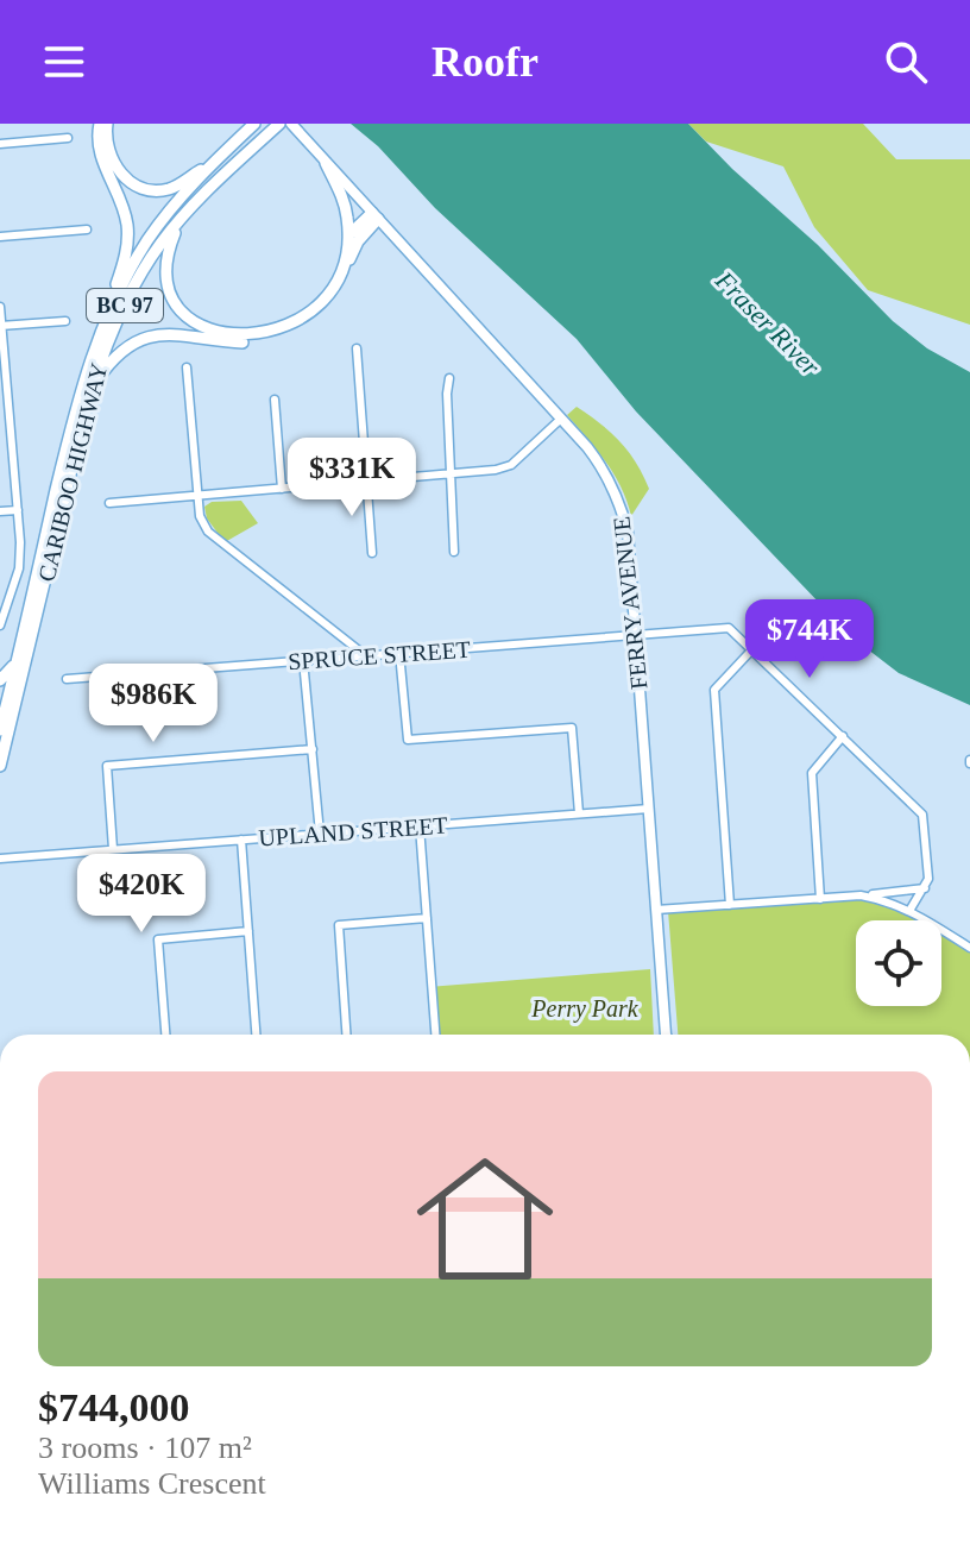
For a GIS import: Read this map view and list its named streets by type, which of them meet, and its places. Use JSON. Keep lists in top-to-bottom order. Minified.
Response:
{"streets":{"highway":["BC 97","CARIBOO HIGHWAY"],"main road":["FERRY AVENUE"],"street":["SPRUCE STREET","UPLAND STREET"]},"crossings":[["FERRY AVENUE","SPRUCE STREET"],["FERRY AVENUE","UPLAND STREET"]],"water":["Fraser River"],"parks":["Perry Park"],"page":{"header":"Roofr","price":["$331K","$744K","$986K","$420K"],"list":[{"name":"$744,000","note":"3 rooms · 107 m² · Williams Crescent"}]}}
